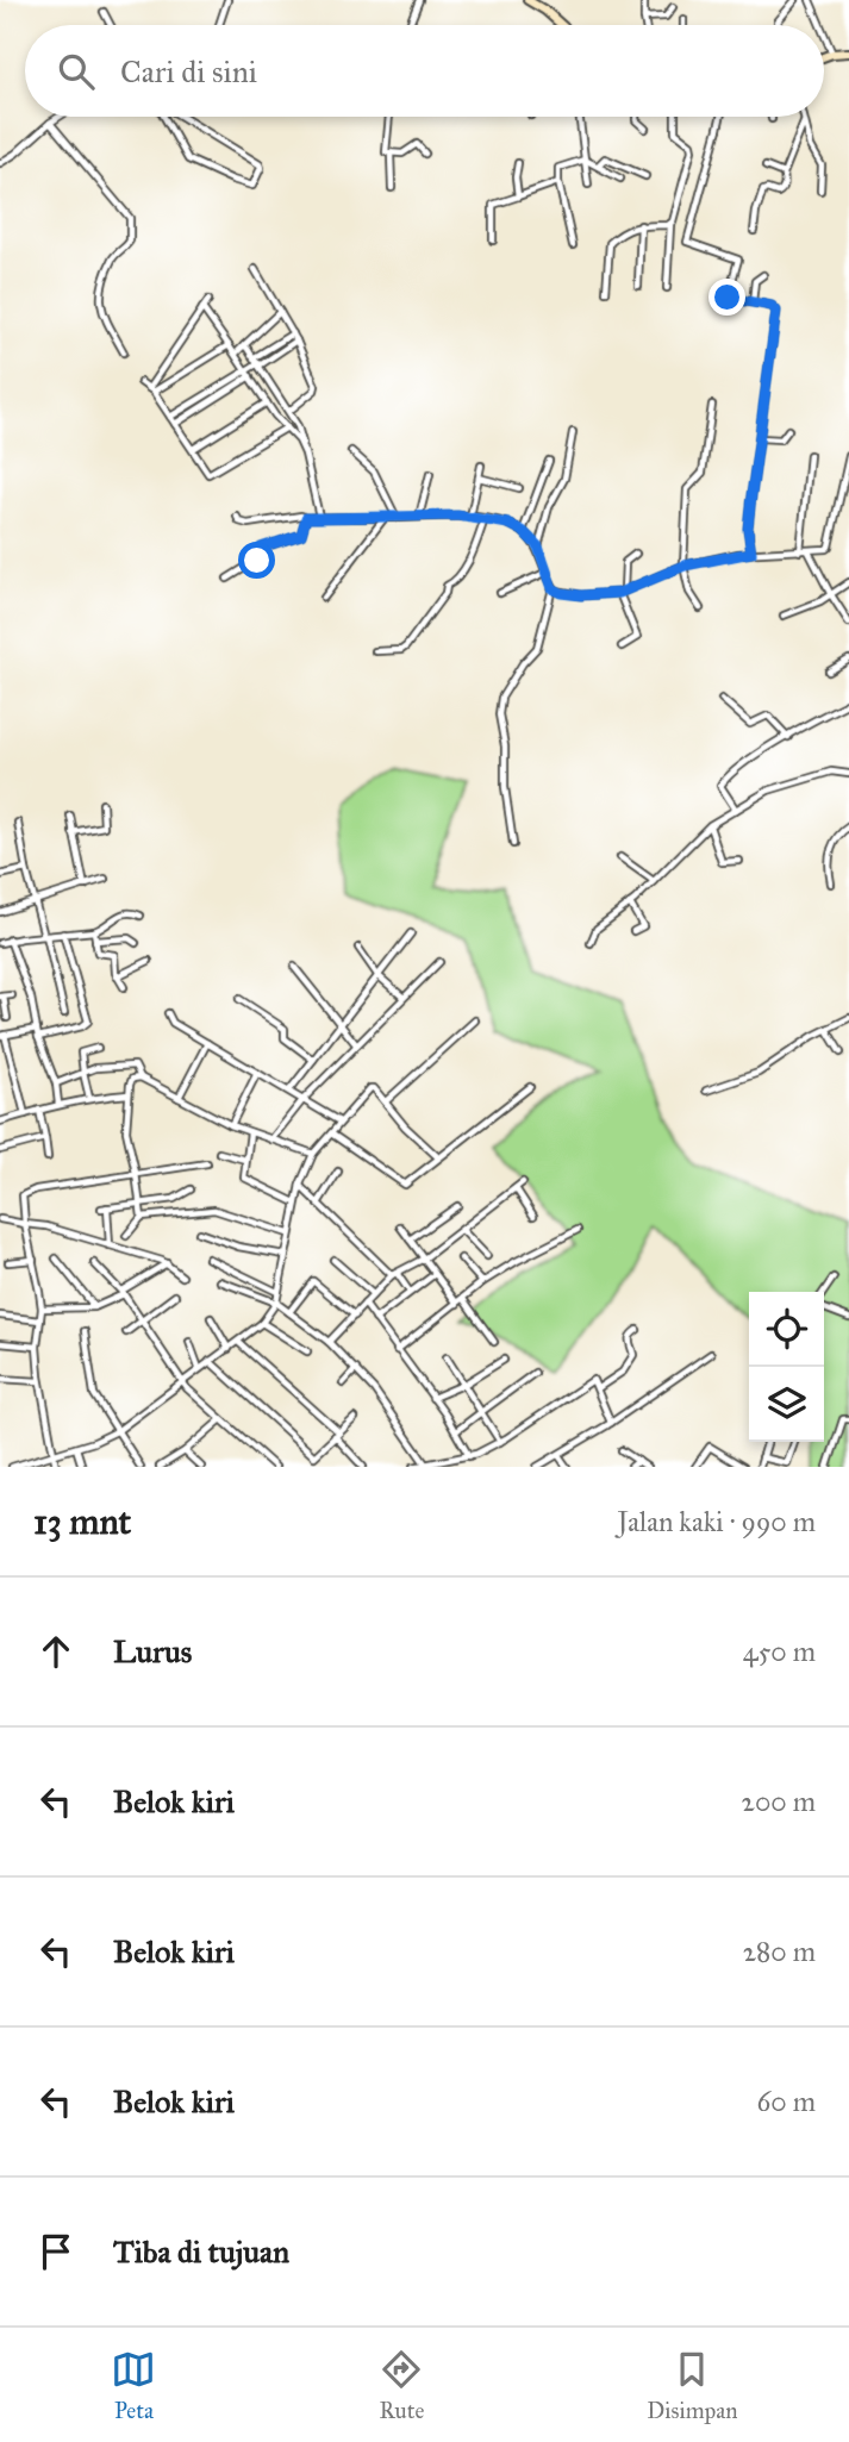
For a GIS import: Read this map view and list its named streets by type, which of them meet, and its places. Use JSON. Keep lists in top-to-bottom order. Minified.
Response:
{"page":{"search":"Cari di sini","heading":["13 mnt","Jalan kaki · 990 m"],"list":[["Lurus","450 m"],["Belok kiri","200 m"],["Belok kiri","280 m"],["Belok kiri","60 m"],"Tiba di tujuan"],"nav":["Peta","Rute","Disimpan"]}}
